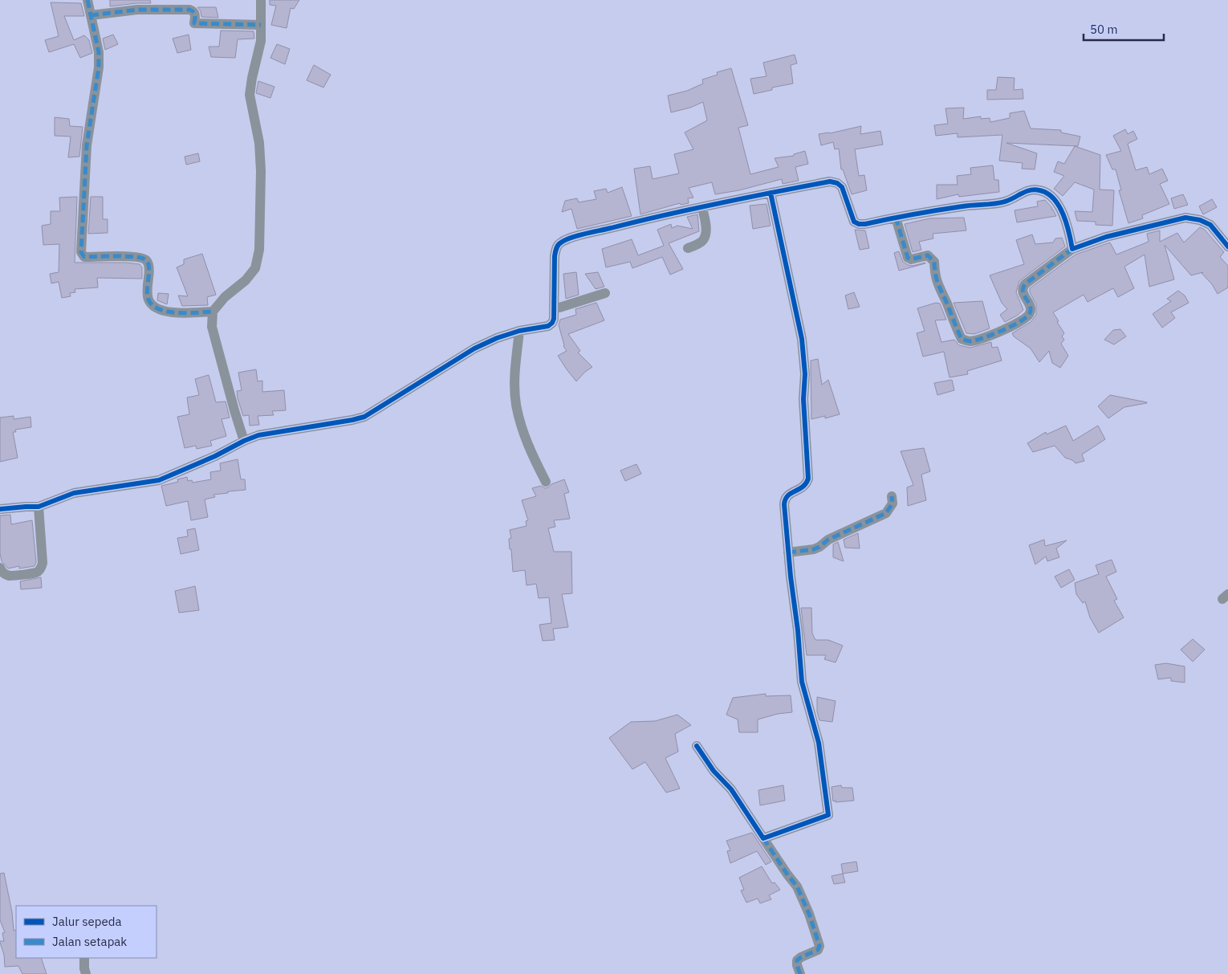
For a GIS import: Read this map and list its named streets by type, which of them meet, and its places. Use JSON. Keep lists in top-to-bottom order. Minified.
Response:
{"legend":["Jalur sepeda","Jalan setapak"],"scale_bar":"50 m"}
